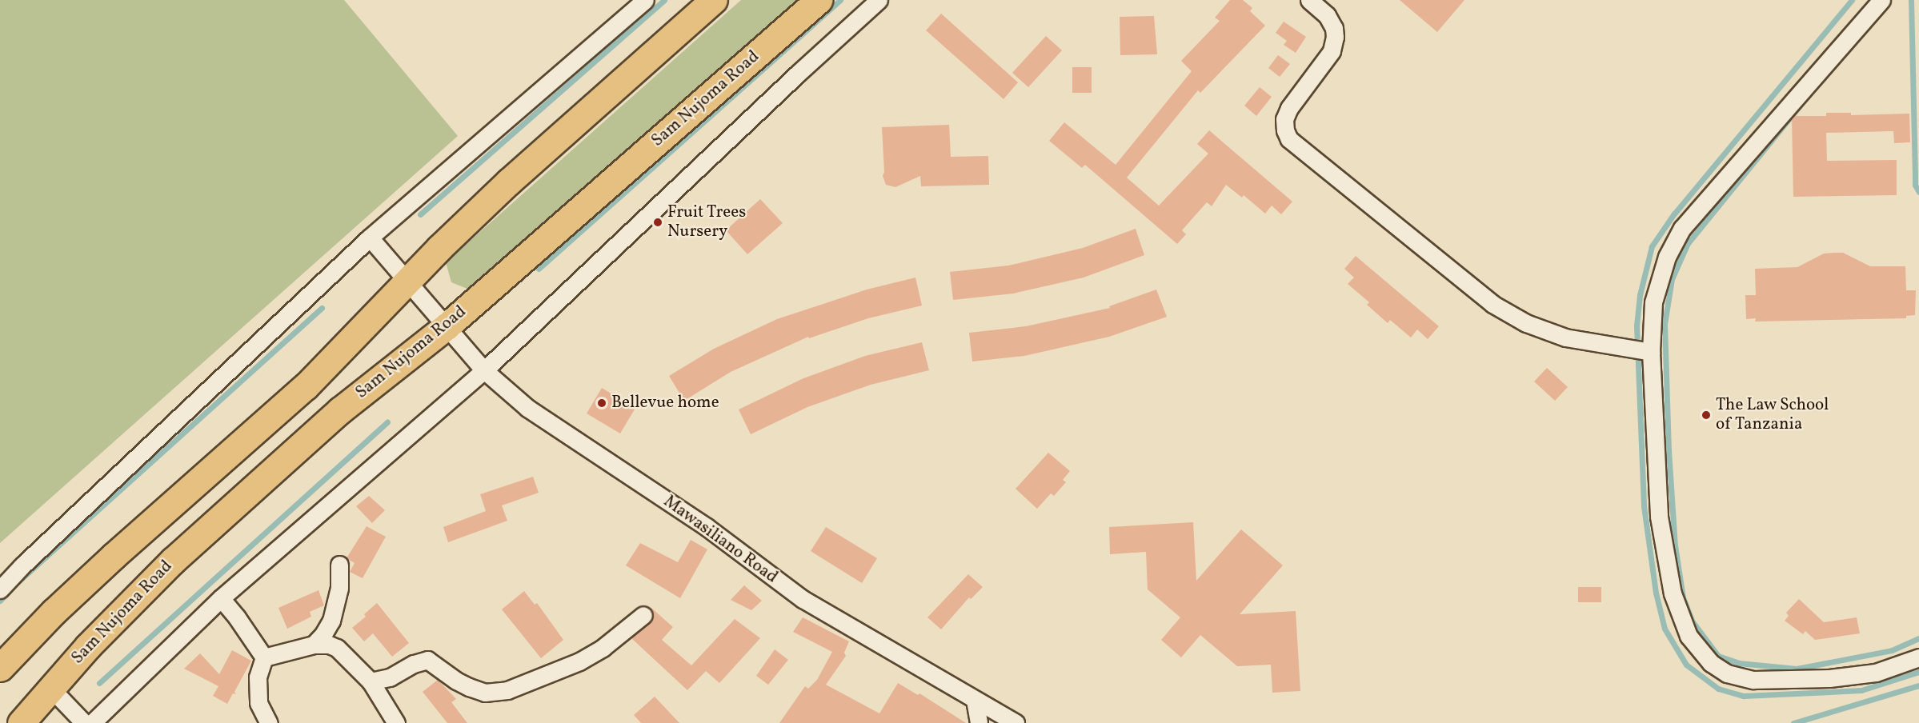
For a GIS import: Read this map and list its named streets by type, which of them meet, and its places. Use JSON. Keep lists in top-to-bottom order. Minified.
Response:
{"streets":{"main road":["Sam Nujoma Road"],"street":["Mawasiliano Road"]},"crossings":[["Sam Nujoma Road","Mawasiliano Road"]],"places":["Fruit Trees Nursery","Bellevue home","The Law School of Tanzania"]}
